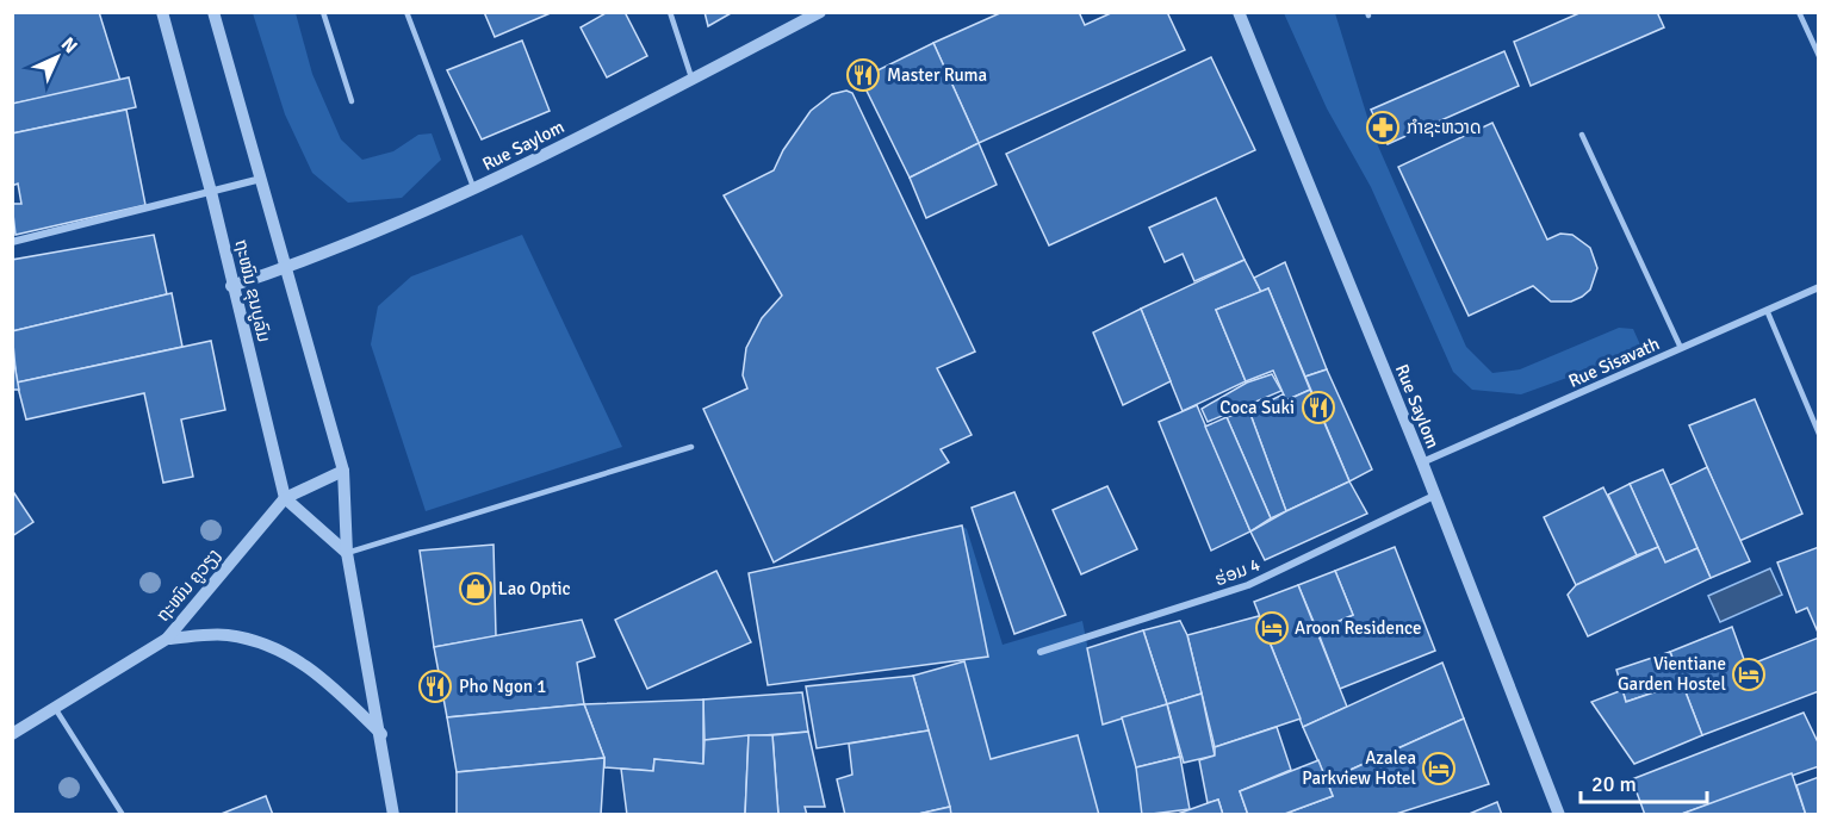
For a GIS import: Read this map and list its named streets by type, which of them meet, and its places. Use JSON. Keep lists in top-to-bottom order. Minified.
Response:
{"streets":{"street":["Rue Saylom","ຖະໜົນ ຂຸນບູລົມ","Rue Sisavath","ຮ່ອມ 4","ຖະໜົນ ຄູວຽງ"]},"crossings":[["Rue Saylom","ຖະໜົນ ຂຸນບູລົມ"],["Rue Saylom","Rue Sisavath"],["Rue Saylom","ຮ່ອມ 4"],["ຖະໜົນ ຂຸນບູລົມ","ຖະໜົນ ຄູວຽງ"]],"places":{"restaurant":["Master Ruma","Coca Suki","Pho Ngon 1"],"pharmacy":["ກໍາຊະຫວາດ"],"shop":["Lao Optic"],"hotel":["Aroon Residence","Vientiane Garden Hostel","Azalea Parkview Hotel"]},"scale_bar":"20 m","north":"top right"}
